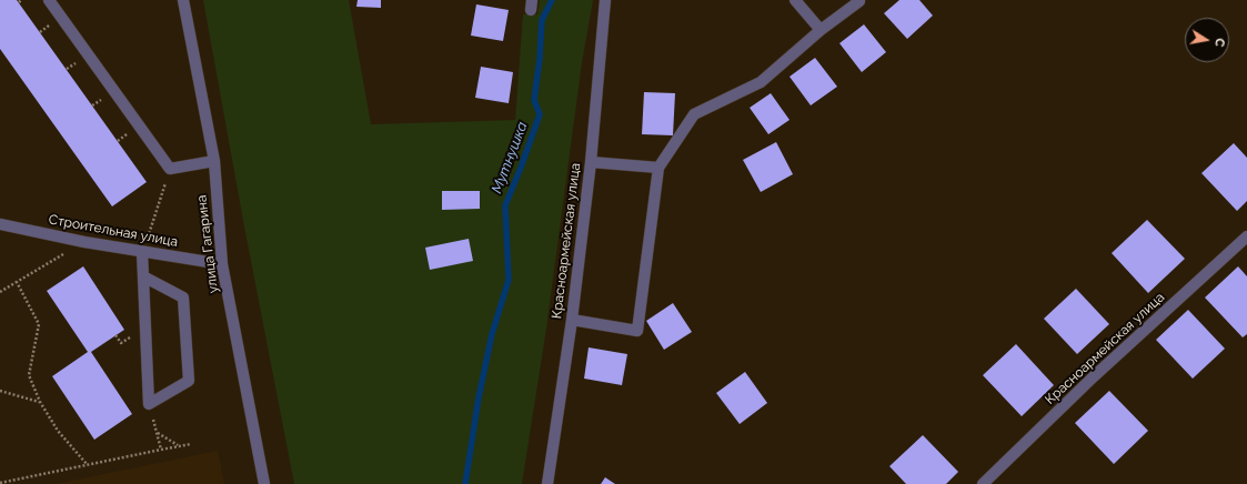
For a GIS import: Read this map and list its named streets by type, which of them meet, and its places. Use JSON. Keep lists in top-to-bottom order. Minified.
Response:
{"streets":{"street":["Строительная улица","Красноармейская улица","улица Гагарина"]},"crossings":[["Строительная улица","улица Гагарина"]],"water":["Мутнушка"],"north":"right"}
